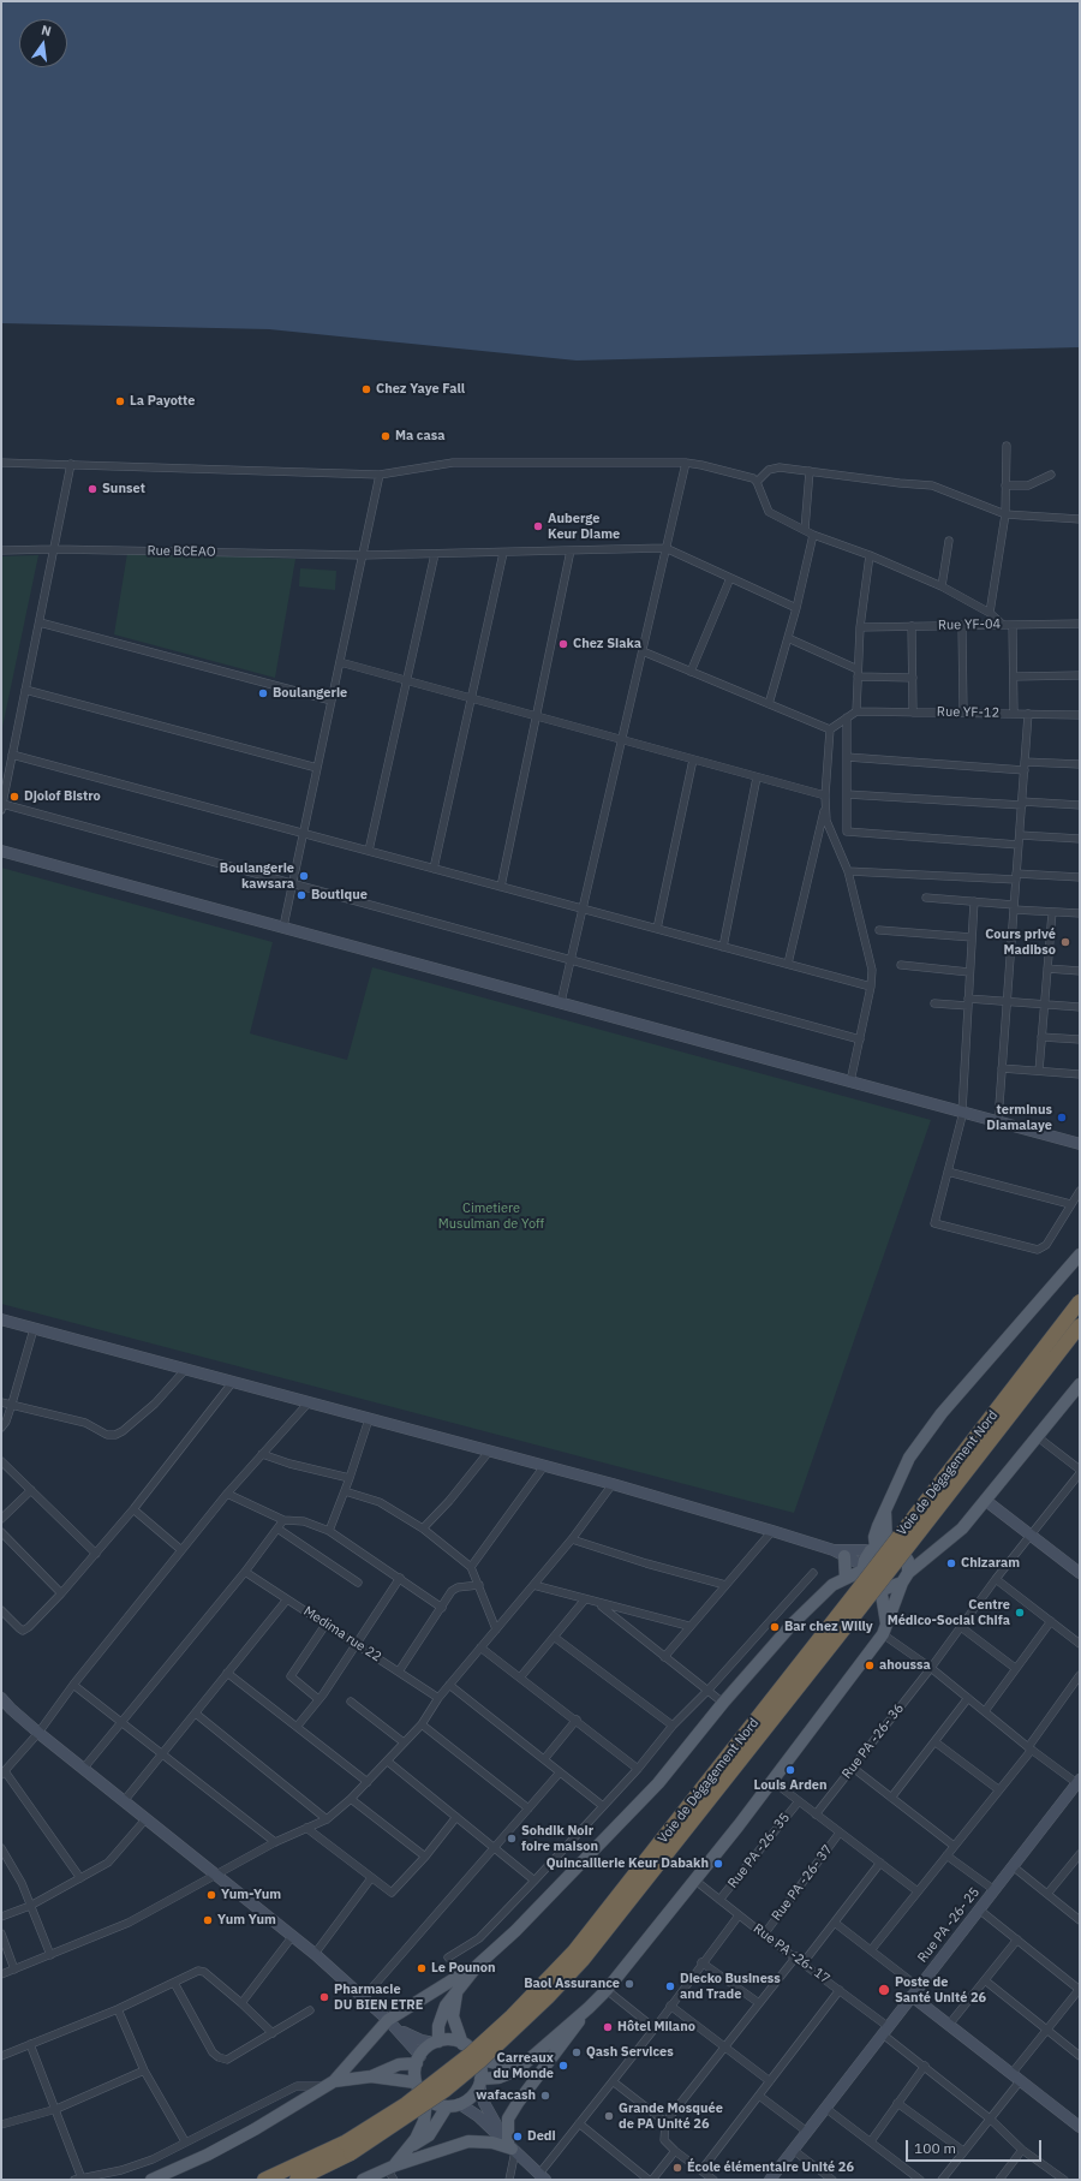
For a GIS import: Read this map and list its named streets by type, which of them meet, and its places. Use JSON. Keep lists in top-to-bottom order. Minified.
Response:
{"streets":{"highway":["Voie de Dégagement Nord"],"street":["Rue BCEAO","Rue YF-04","Rue YF-12","Medima rue 22","Rue PA -26- 36","Rue PA -26- 35","Rue PA -26- 37","Rue PA -26- 25","Rue PA -26- 17"]},"crossings":[["Rue PA -26- 35","Rue PA -26- 17"],["Rue PA -26- 37","Rue PA -26- 17"],["Rue PA -26- 25","Rue PA -26- 17"]],"parks":["Cimetiere Musulman de Yoff"],"places":["Chez Yaye Fall","La Payotte","Ma casa","Sunset","Auberge Keur Diame","Chez Siaka","Boulangerie","Djolof Bistro","Boulangerie kawsara","Boutique","Cours privé Madibso","terminus Diamalaye","Chizaram","Centre Médico-Social Chifa","Bar chez Willy","ahoussa","Louis Arden","Sohdik Noir foire maison","Quincaillerie Keur Dabakh","Yum-Yum","Yum Yum","Le Pounon","Baol Assurance","Diecko Business and Trade","Poste de Santé Unité 26","Pharmacie DU BIEN ETRE","Hôtel Milano","Qash Services","Carreaux du Monde","wafacash","Grande Mosquée de PA Unité 26","Dedi","École élémentaire Unité 26"],"scale_bar":"100 m","north":"top"}
